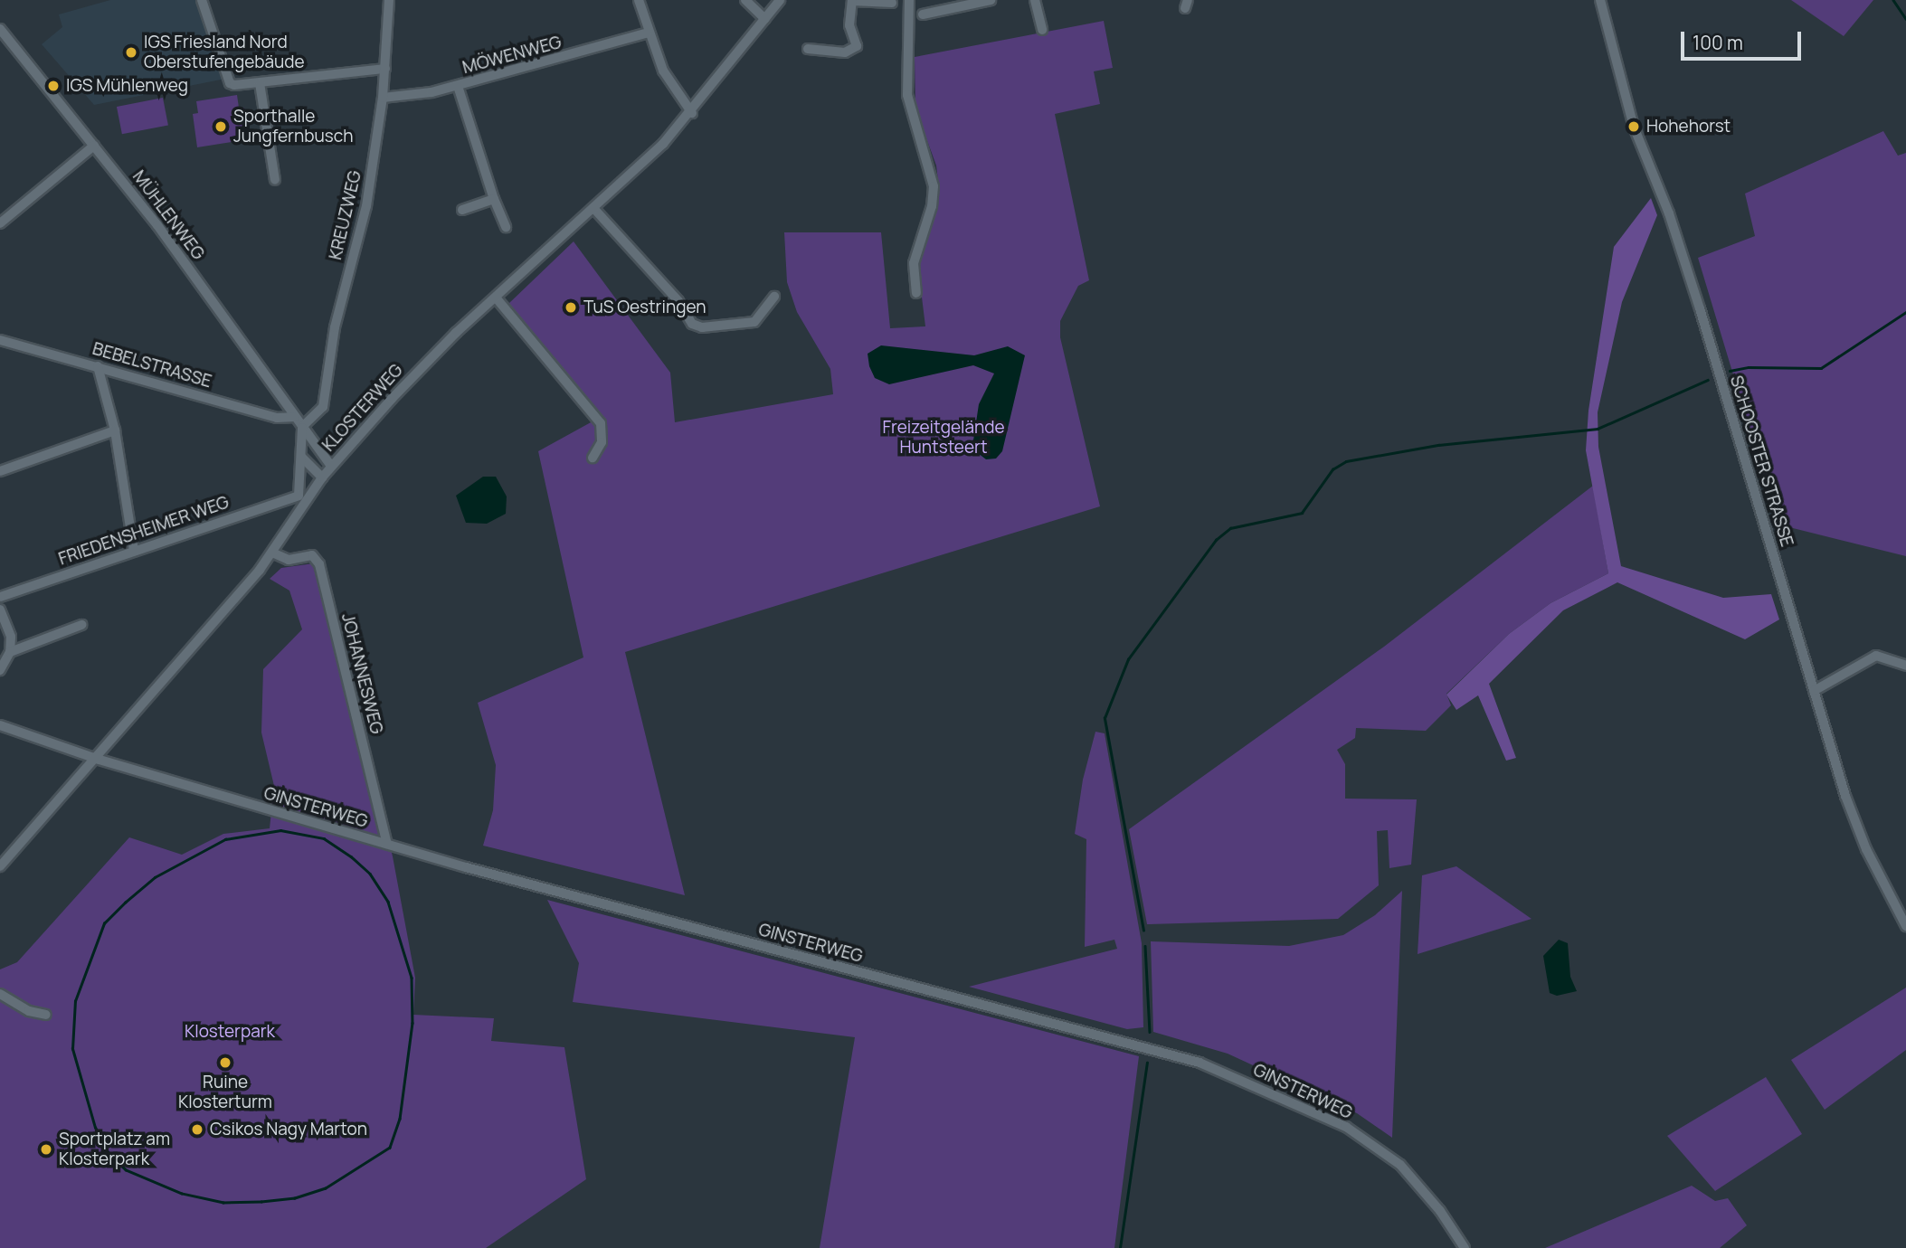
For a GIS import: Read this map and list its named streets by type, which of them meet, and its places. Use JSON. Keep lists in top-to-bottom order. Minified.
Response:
{"streets":{"street":["MÖWENWEG","MÜHLENWEG","KREUZWEG","BEBELSTRASSE","KLOSTERWEG","SCHOOSTER STRASSE","FRIEDENSHEIMER WEG","JOHANNESWEG","GINSTERWEG"]},"crossings":[["MÖWENWEG","KREUZWEG"],["MÜHLENWEG","KREUZWEG"],["MÜHLENWEG","BEBELSTRASSE"],["MÜHLENWEG","KLOSTERWEG"],["KLOSTERWEG","FRIEDENSHEIMER WEG"],["KLOSTERWEG","JOHANNESWEG"],["KLOSTERWEG","GINSTERWEG"],["JOHANNESWEG","GINSTERWEG"]],"parks":["Freizeitgelände Huntsteert","Klosterpark"],"places":["IGS Friesland Nord Oberstufengebäude","IGS Mühlenweg","Sporthalle Jungfernbusch","Hohehorst","TuS Oestringen","Ruine Klosterturm","Csikos Nagy Marton","Sportplatz am Klosterpark"],"scale_bar":"100 m"}
